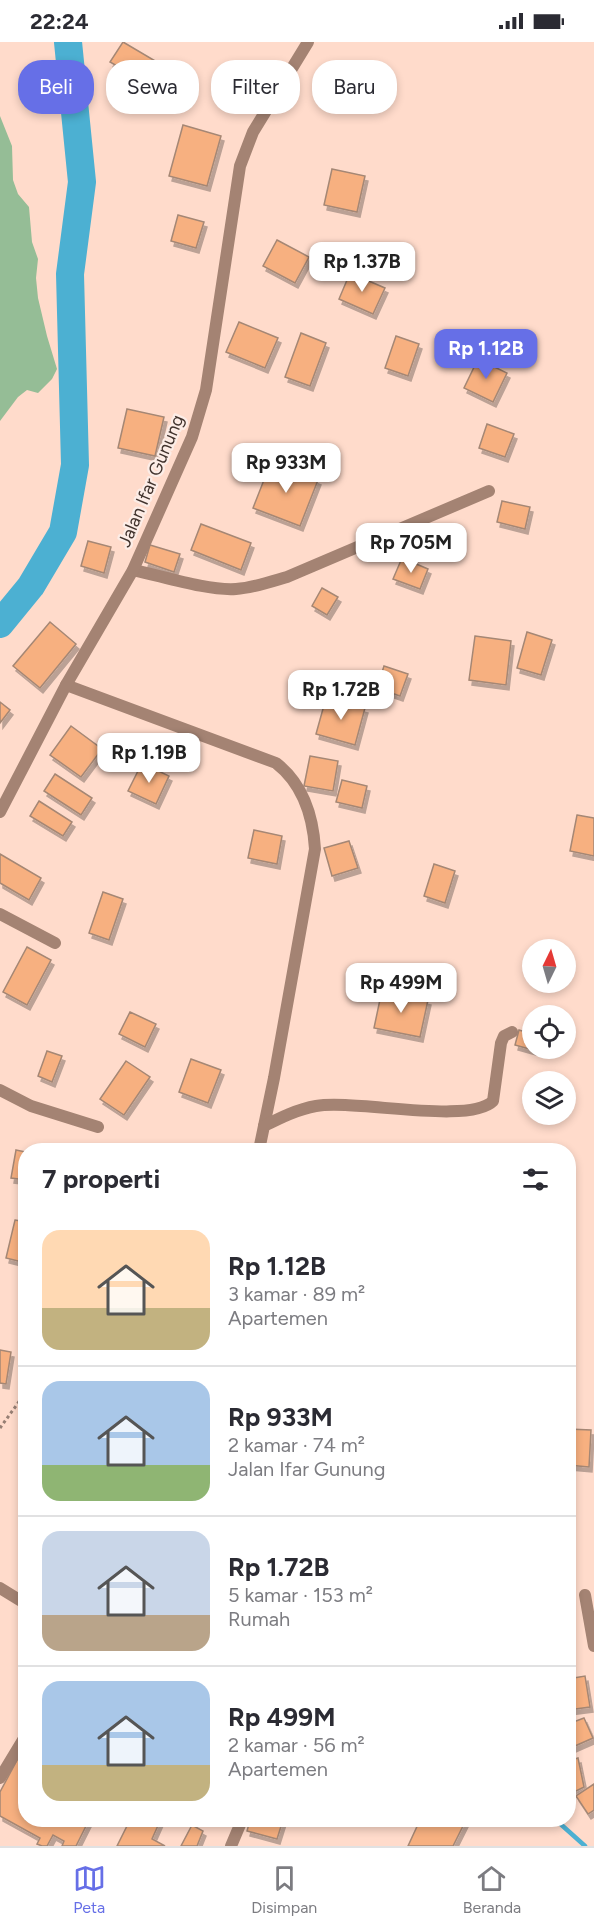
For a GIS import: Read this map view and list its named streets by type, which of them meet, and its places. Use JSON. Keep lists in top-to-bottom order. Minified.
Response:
{"streets":{"street":["Jalan Ifar Gunung"]},"north":"top","page":{"status":"22:24","chip":["Beli","Sewa","Filter","Baru"],"price":["Rp 1.37B","Rp 1.12B","Rp 933M","Rp 705M","Rp 1.72B","Rp 1.19B","Rp 499M"],"heading":"7 properti","list":[{"name":"Rp 1.12B","note":"3 kamar · 89 m² · Apartemen"},{"name":"Rp 933M","note":"2 kamar · 74 m² · Jalan Ifar Gunung"},{"name":"Rp 1.72B","note":"5 kamar · 153 m² · Rumah"},{"name":"Rp 499M","note":"2 kamar · 56 m² · Apartemen"}],"tabs":["Peta","Disimpan","Beranda"]}}
